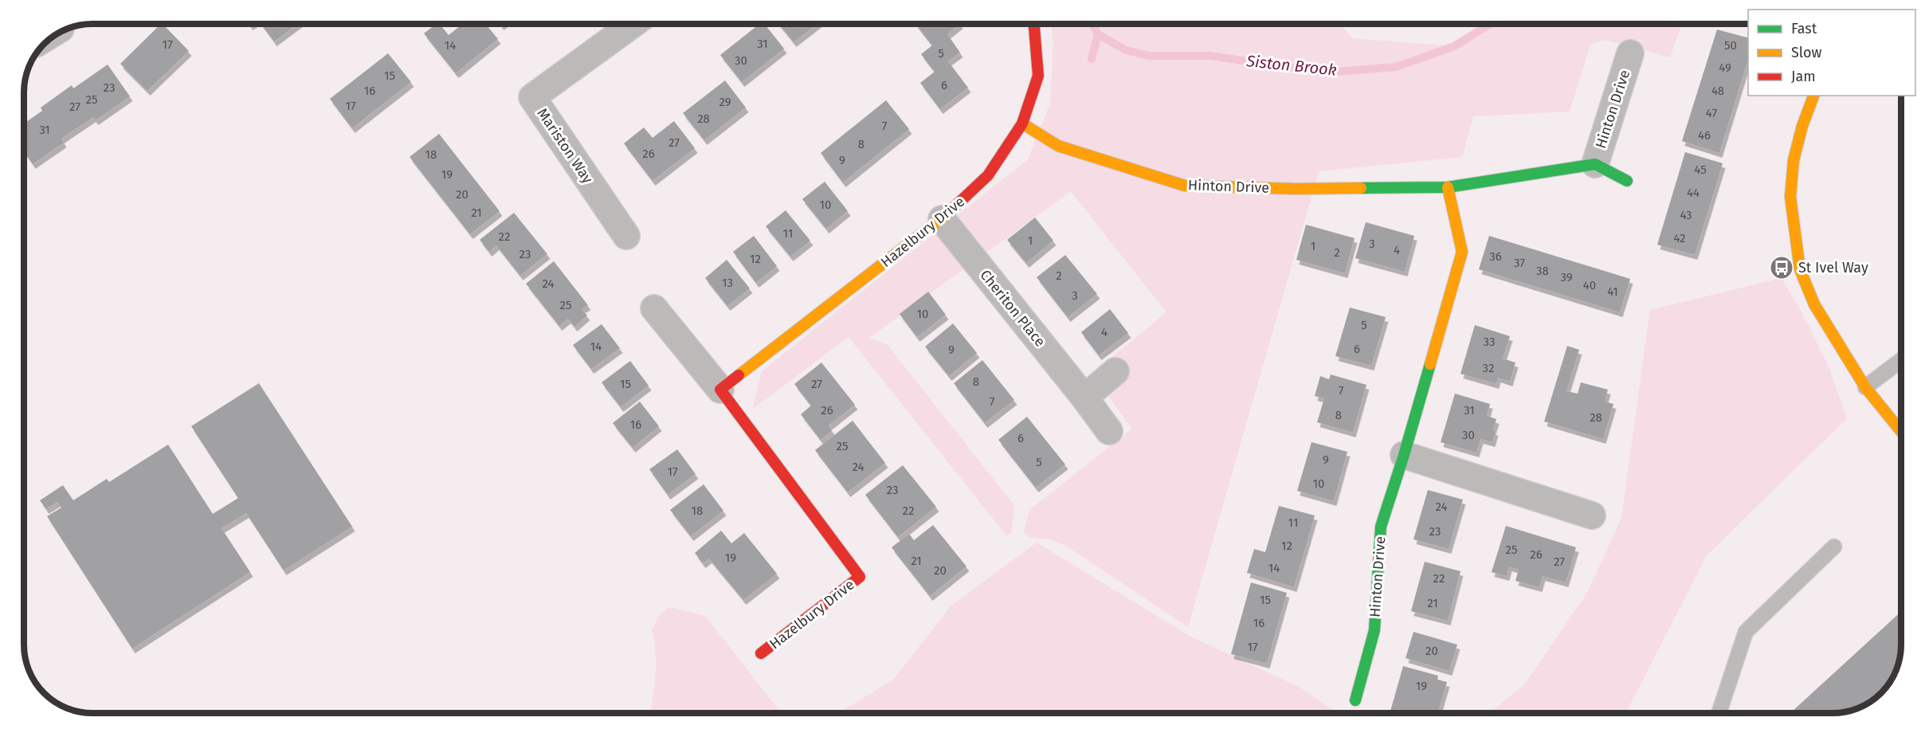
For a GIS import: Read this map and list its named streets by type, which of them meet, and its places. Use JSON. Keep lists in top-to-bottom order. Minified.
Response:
{"streets":{"street":["Hinton Drive","Mariston Way","Hazelbury Drive","Cheriton Place"]},"crossings":[["Hinton Drive","Hazelbury Drive"],["Hazelbury Drive","Cheriton Place"]],"water":["Siston Brook"],"places":{"bus stop":["St Ivel Way"]},"house_numbers":["31","17","14","50","5","30","49","15","6","23","16","48","25","29","17","27","47","28","7","31","46","27","8","26","18","9","45","19","44","20","10","21","43","11","22","42","1","3","1","4","2","23","36","12","37","38","2","39","13","24","40","41","3","25","10","5","4","33","14","6","9","32","8","15","27","7","7","26","31","8","28","16","30","6","25","9","5","24","17","10","23","24","18","22","11","23","12","25","26","19","21","27","14","20","22","15","21","16","17","20","19"],"legend":["Fast","Slow","Jam"]}
